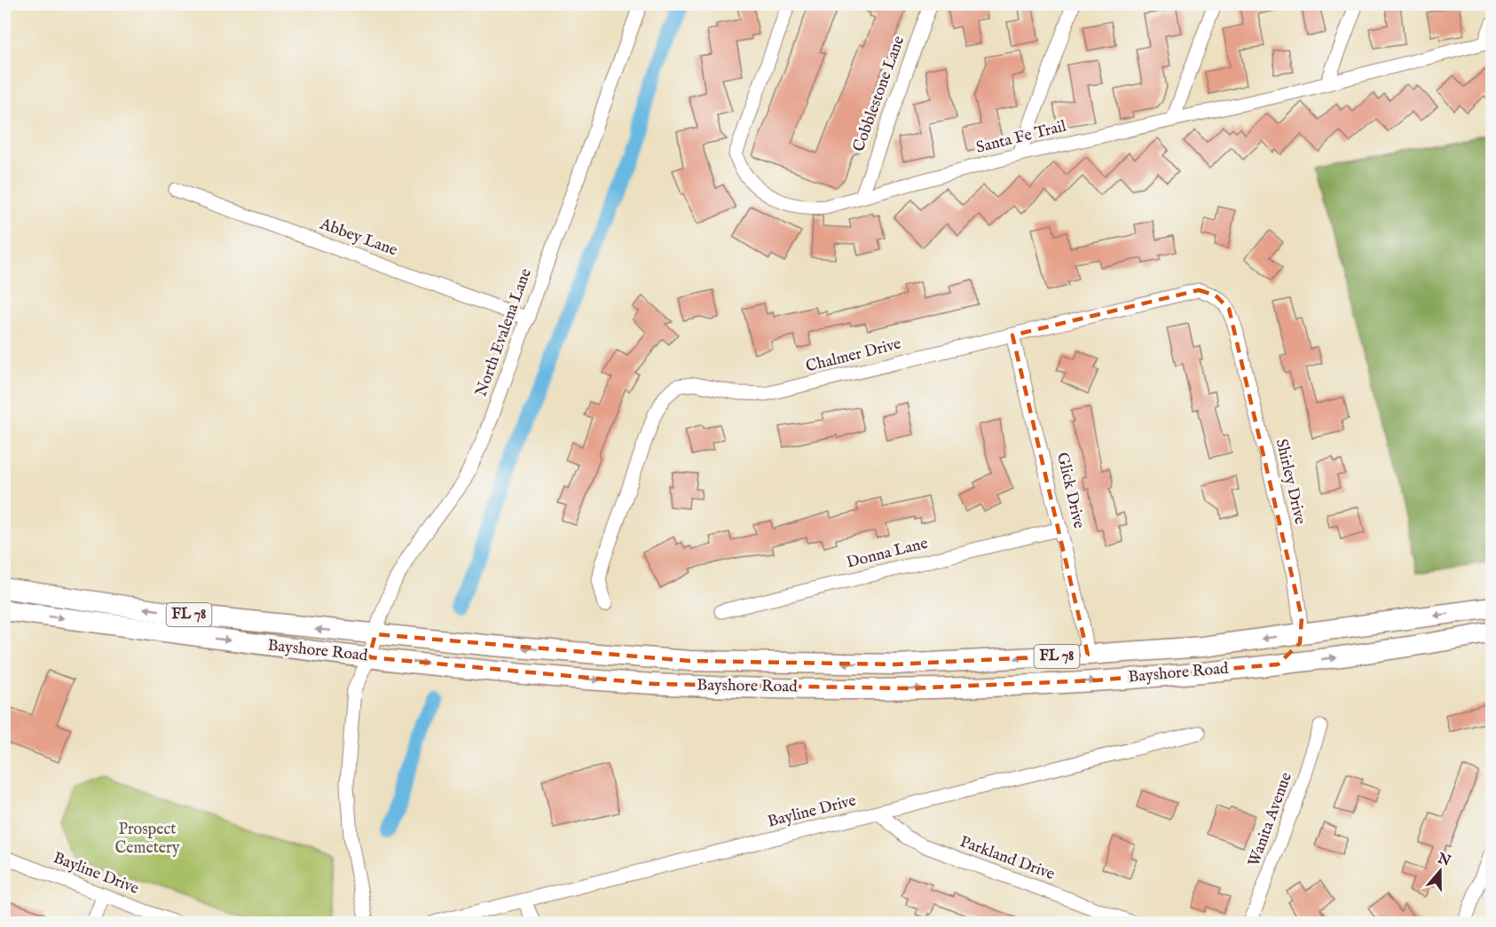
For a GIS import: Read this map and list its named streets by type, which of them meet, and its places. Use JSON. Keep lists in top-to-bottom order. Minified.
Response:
{"streets":{"main road":["FL 78","Bayshore Road"],"street":["Cobblestone Lane","Santa Fe Trail","Abbey Lane","North Evalena Lane","Chalmer Drive","Shirley Drive","Glick Drive","Donna Lane","Bayline Drive","Wanita Avenue","Parkland Drive"]},"crossings":[["Cobblestone Lane","Santa Fe Trail"],["Abbey Lane","North Evalena Lane"],["North Evalena Lane","Bayshore Road"],["Chalmer Drive","Shirley Drive"],["Chalmer Drive","Glick Drive"],["Shirley Drive","Bayshore Road"],["Glick Drive","Donna Lane"],["Glick Drive","Bayshore Road"],["Bayline Drive","Parkland Drive"]],"parks":["Prospect Cemetery"],"north":"top"}
